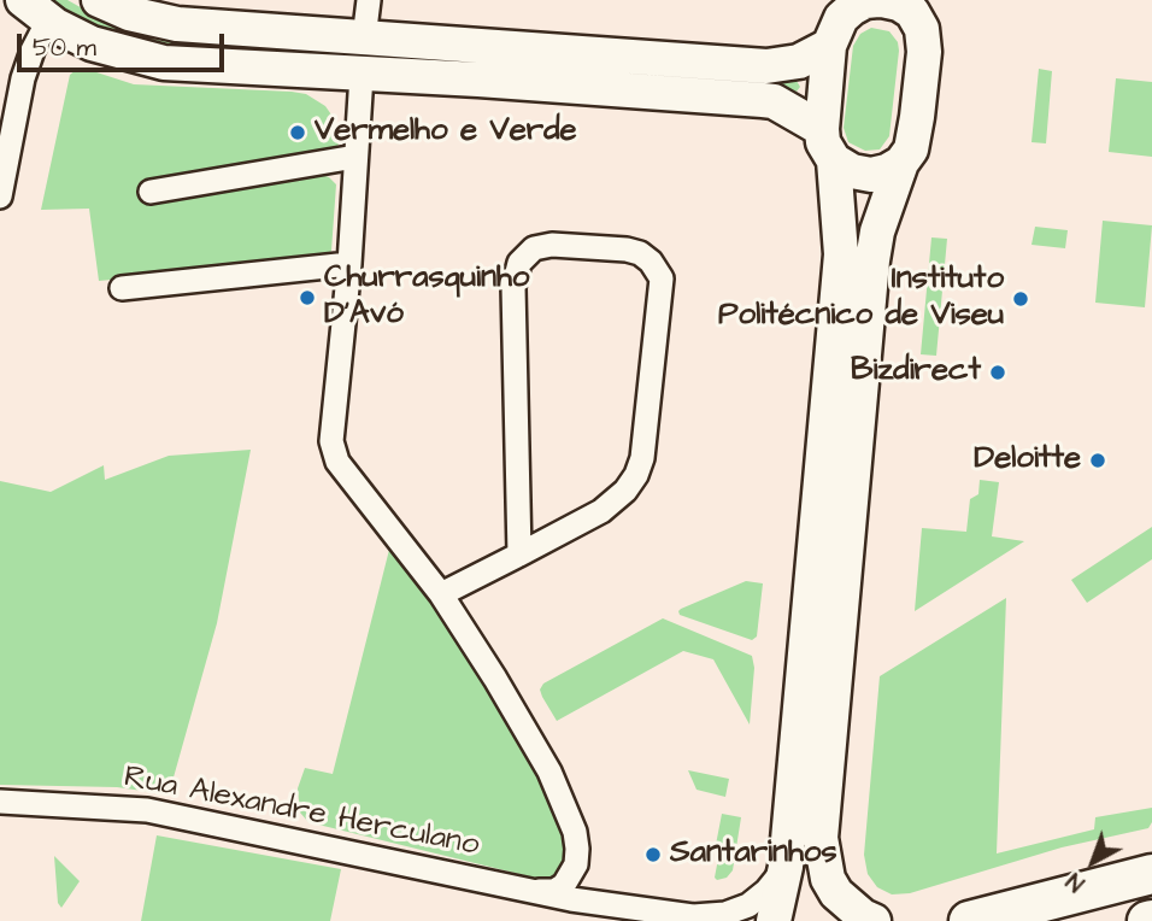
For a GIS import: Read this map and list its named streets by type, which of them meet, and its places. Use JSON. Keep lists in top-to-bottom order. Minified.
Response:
{"streets":{"street":["Rua Alexandre Herculano"]},"places":["Vermelho e Verde","Churrasquinho D'Avó","Instituto Politécnico de Viseu","Bizdirect","Deloitte","Santarinhos"],"scale_bar":"50 m","north":"bottom left"}
